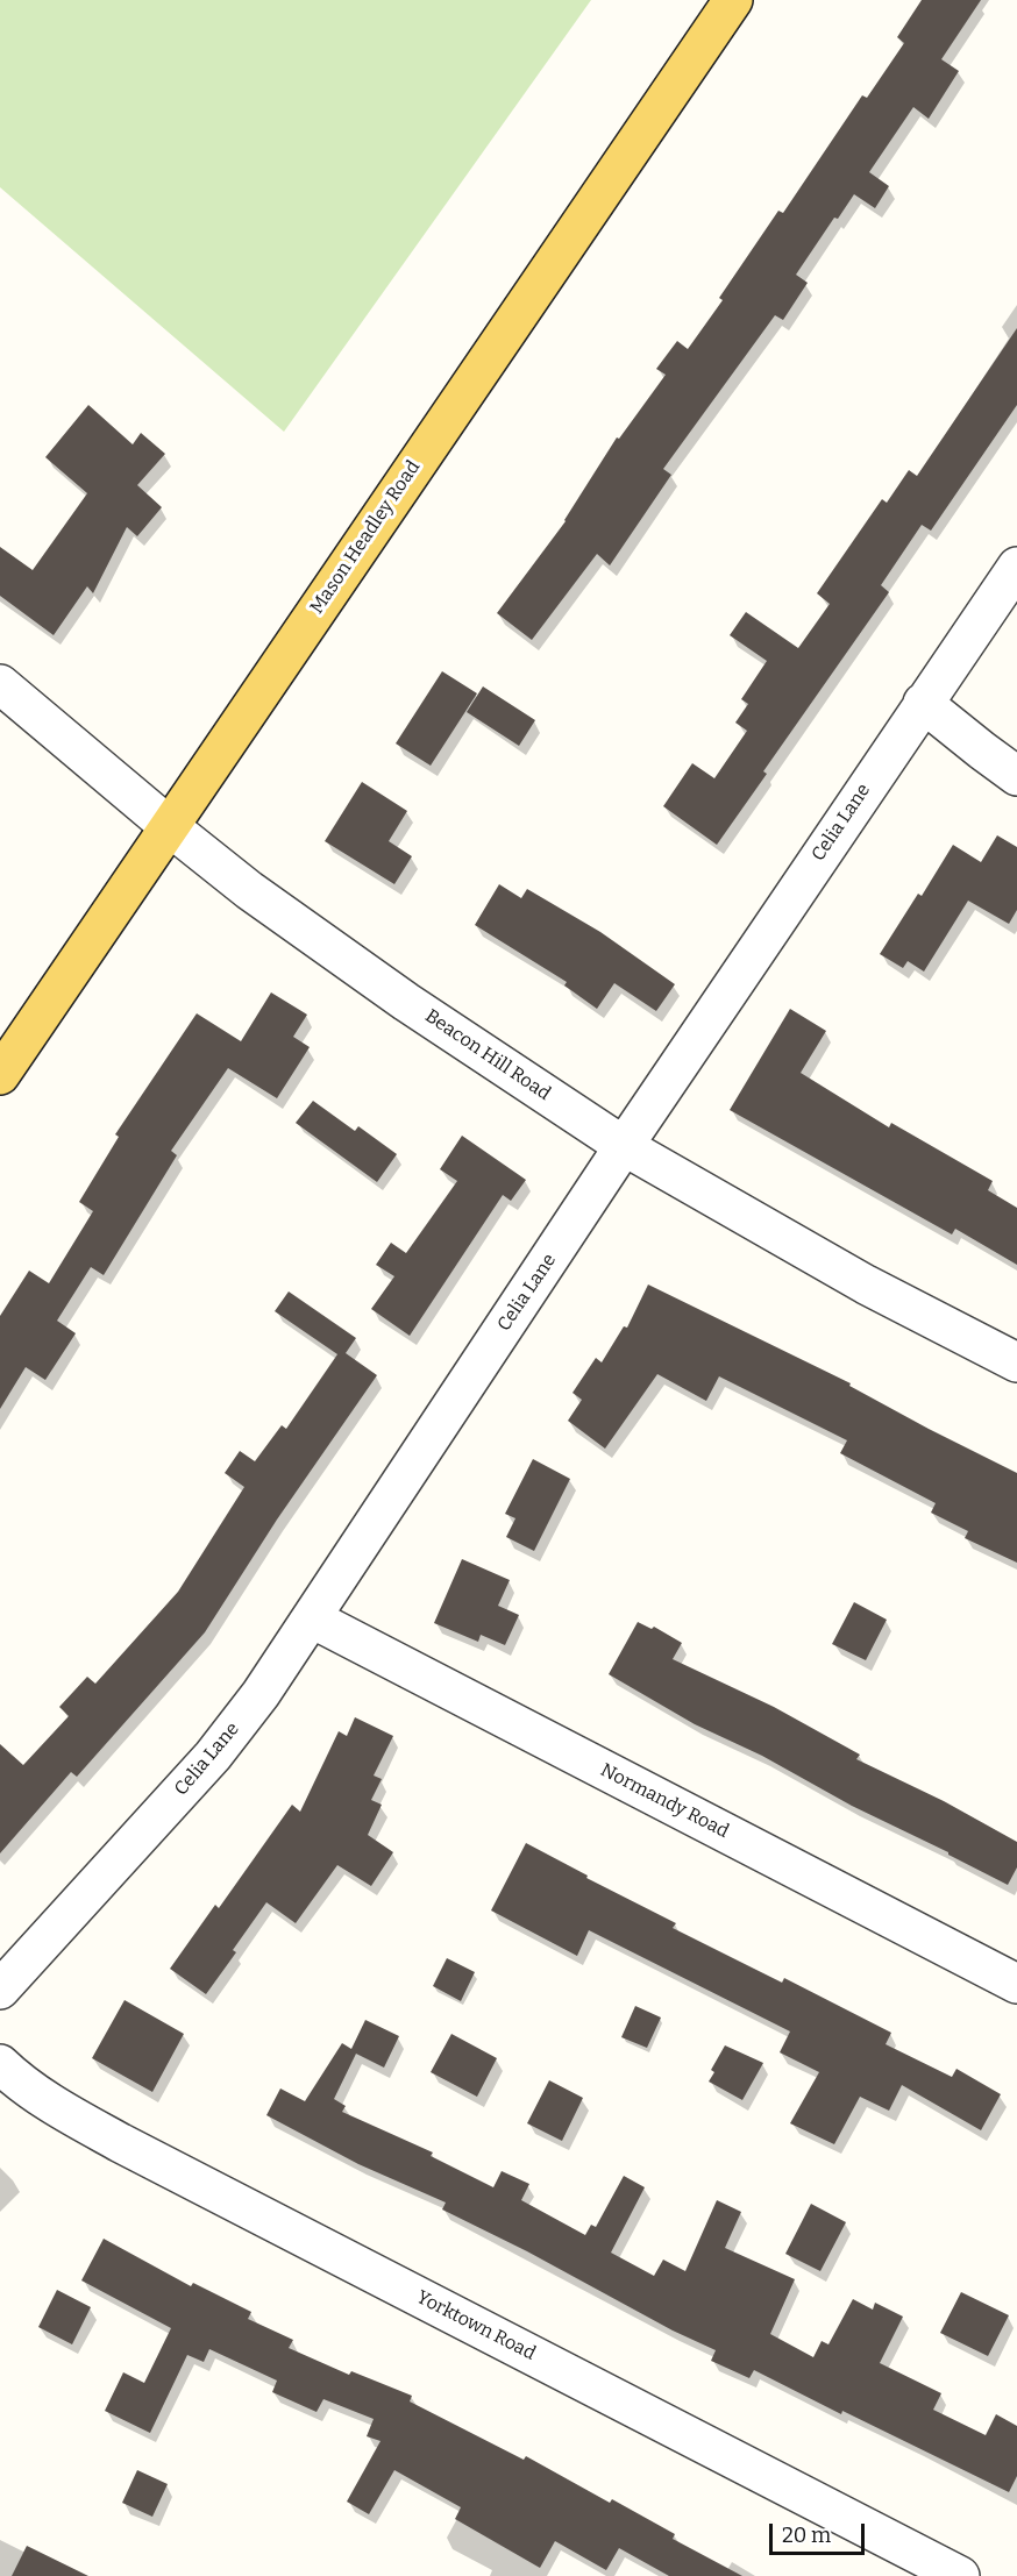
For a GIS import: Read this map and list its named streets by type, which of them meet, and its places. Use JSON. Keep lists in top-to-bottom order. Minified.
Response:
{"streets":{"main road":["Mason Headley Road"],"street":["Celia Lane","Beacon Hill Road","Normandy Road","Yorktown Road"]},"crossings":[["Mason Headley Road","Beacon Hill Road"],["Celia Lane","Beacon Hill Road"],["Celia Lane","Normandy Road"]],"scale_bar":"20 m"}
